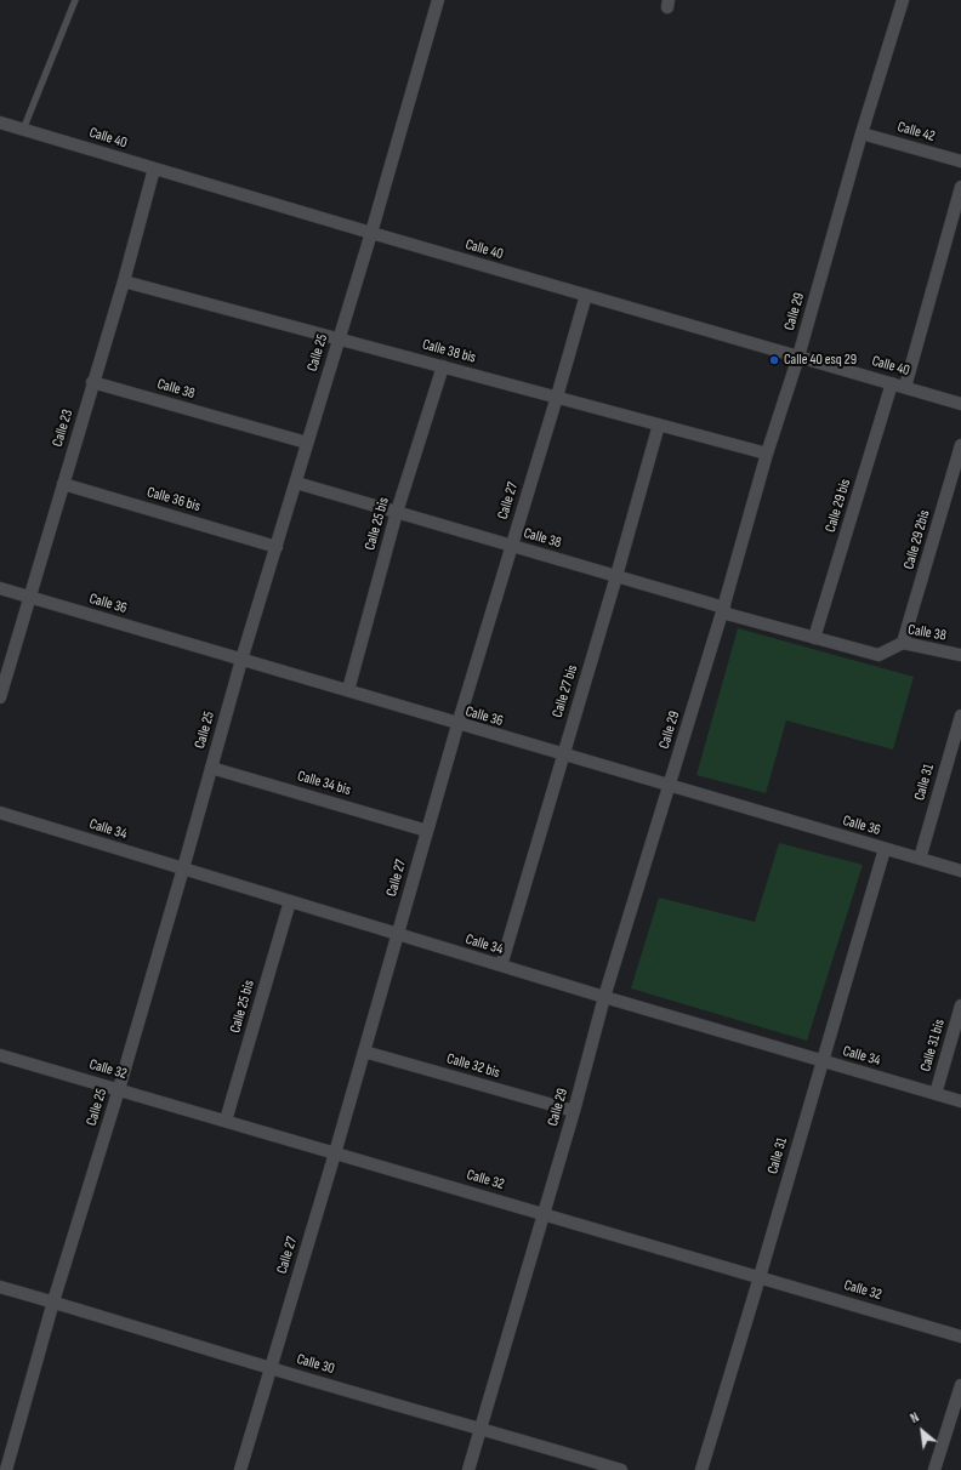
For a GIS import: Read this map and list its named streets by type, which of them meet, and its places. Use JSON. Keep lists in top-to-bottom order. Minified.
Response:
{"streets":{"street":["Calle 42","Calle 40","Calle 29","Calle 38 bis","Calle 25","Calle 38","Calle 23","Calle 36 bis","Calle 27","Calle 29 bis","Calle 25 bis","Calle 29 2bis","Calle 36","Calle 27 bis","Calle 31","Calle 34 bis","Calle 34","Calle 31 bis","Calle 32 bis","Calle 32","Calle 30"]},"crossings":[["Calle 42","Calle 29"],["Calle 40","Calle 29"],["Calle 40","Calle 25"],["Calle 40","Calle 23"],["Calle 40","Calle 27"],["Calle 40","Calle 29 bis"],["Calle 29","Calle 38 bis"],["Calle 29","Calle 38"],["Calle 29","Calle 36"],["Calle 29","Calle 34"],["Calle 29","Calle 32 bis"],["Calle 29","Calle 32"],["Calle 29","Calle 30"],["Calle 38 bis","Calle 25"],["Calle 38 bis","Calle 23"],["Calle 38 bis","Calle 27"],["Calle 38 bis","Calle 25 bis"],["Calle 38 bis","Calle 27 bis"],["Calle 25","Calle 38"],["Calle 25","Calle 36 bis"],["Calle 25","Calle 36"],["Calle 25","Calle 34 bis"],["Calle 25","Calle 34"],["Calle 25","Calle 32"],["Calle 25","Calle 30"],["Calle 38","Calle 23"],["Calle 38","Calle 27"],["Calle 38","Calle 29 bis"],["Calle 38","Calle 25 bis"],["Calle 38","Calle 29 2bis"],["Calle 38","Calle 27 bis"],["Calle 23","Calle 36 bis"],["Calle 23","Calle 36"],["Calle 27","Calle 36"],["Calle 27","Calle 34 bis"],["Calle 27","Calle 34"],["Calle 27","Calle 32 bis"],["Calle 27","Calle 32"],["Calle 27","Calle 30"],["Calle 25 bis","Calle 36"],["Calle 25 bis","Calle 34"],["Calle 25 bis","Calle 32"],["Calle 36","Calle 27 bis"],["Calle 36","Calle 31"],["Calle 27 bis","Calle 34"],["Calle 31","Calle 34"],["Calle 31","Calle 32"],["Calle 34","Calle 31 bis"]],"places":["Calle 40 esq 29"],"north":"top left"}
